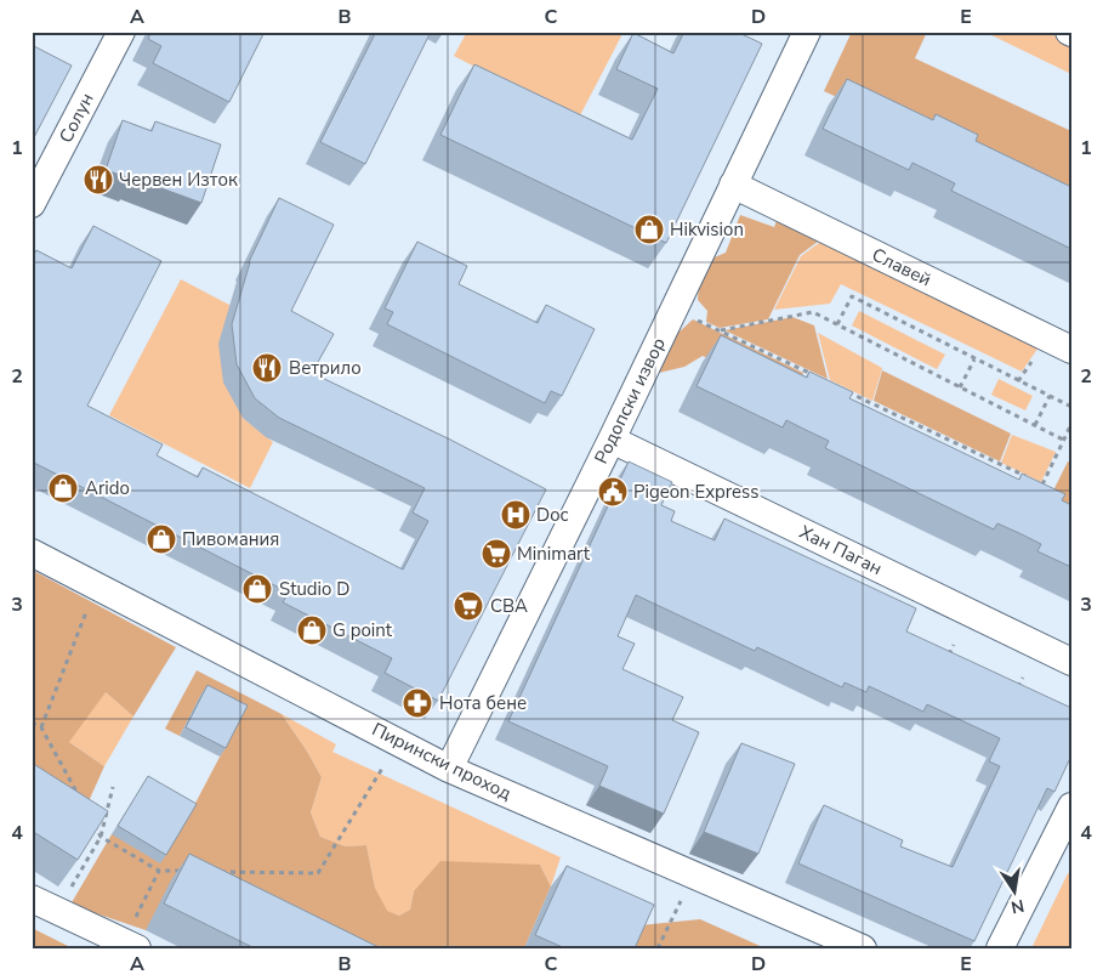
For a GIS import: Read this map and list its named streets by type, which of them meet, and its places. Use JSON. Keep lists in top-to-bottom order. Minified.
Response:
{"streets":{"street":["Солун","Славей","Родопски извор","Хан Паган","Пирински проход"]},"crossings":[["Славей","Родопски извор"],["Родопски извор","Хан Паган"],["Родопски извор","Пирински проход"]],"places":{"restaurant":["Червен Изток","Ветрило"],"shop":["Hikvision","Arido","Пивомания","Studio D","G point"],"public building":["Pigeon Express"],"hospital":["Doc"],"supermarket":["Minimart","CBA"],"pharmacy":["Нота бене"]},"north":"bottom","grid":{"columns":["A","B","C","D","E"],"rows":["1","2","3","4"]}}
